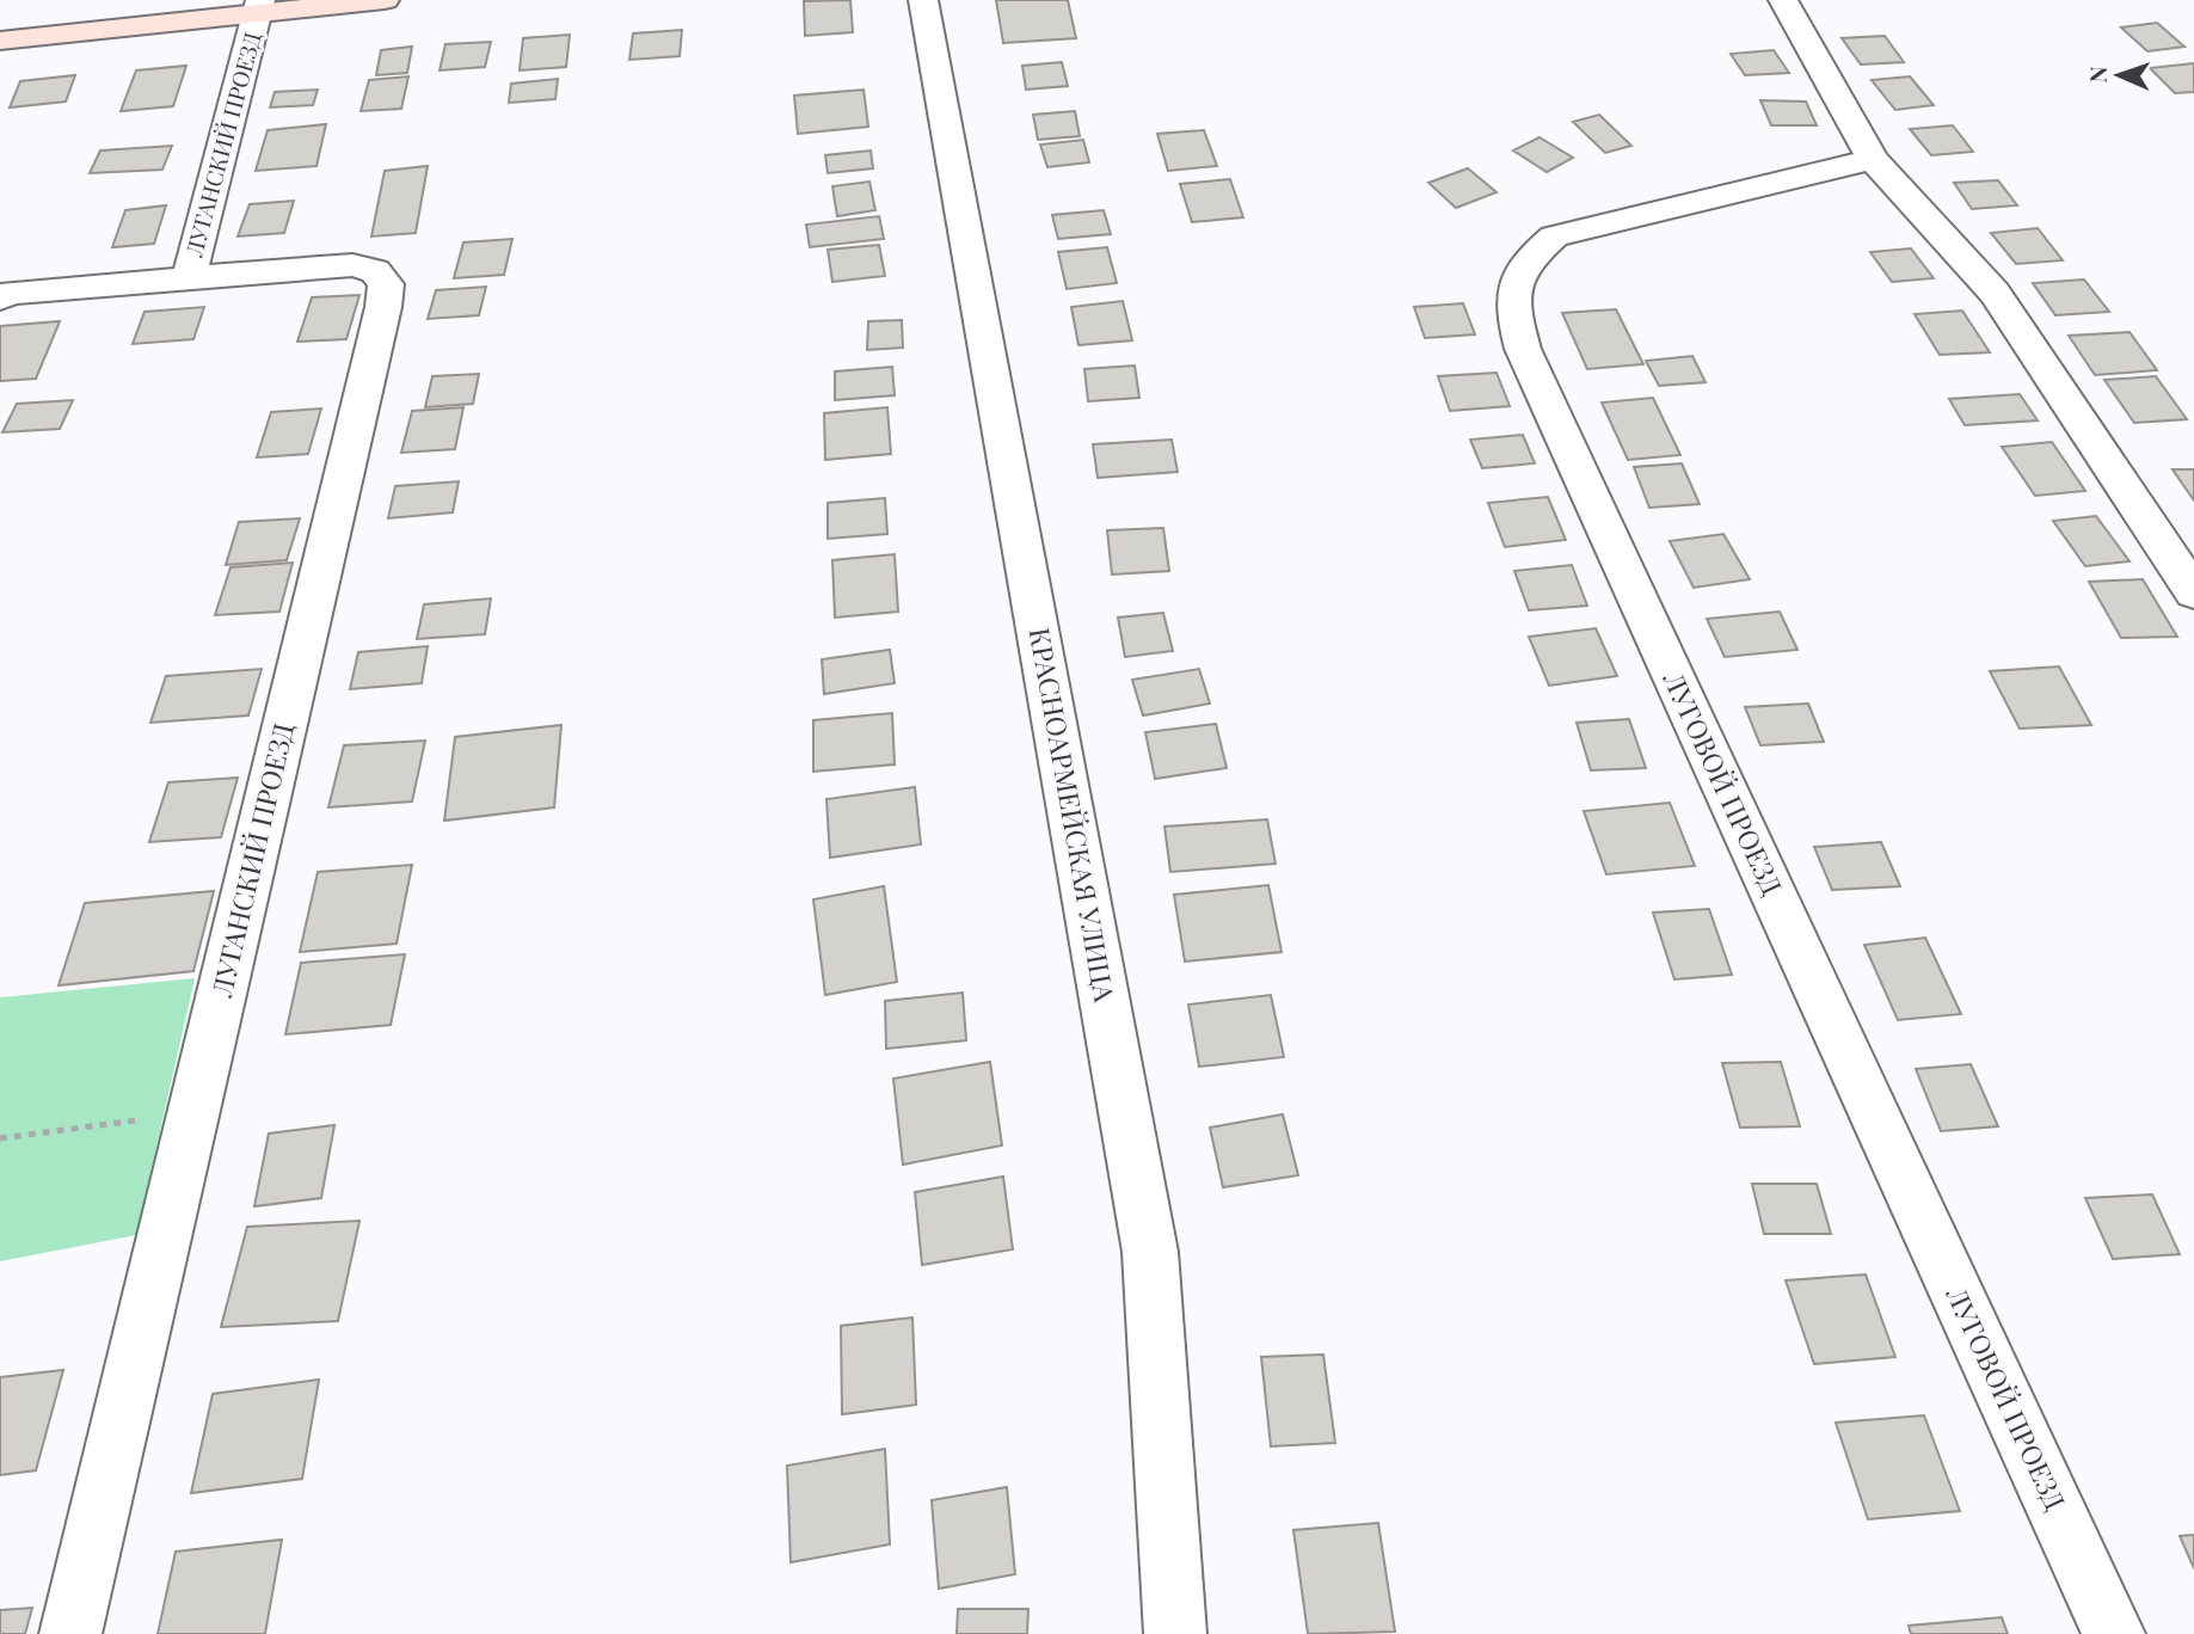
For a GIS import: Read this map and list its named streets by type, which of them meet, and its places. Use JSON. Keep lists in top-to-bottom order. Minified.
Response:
{"streets":{"street":["ЛУГАНСКИЙ ПРОЕЗД","ЛУГОВОЙ ПРОЕЗД","КРАСНОАРМЕЙСКАЯ УЛИЦА"]},"north":"left"}
